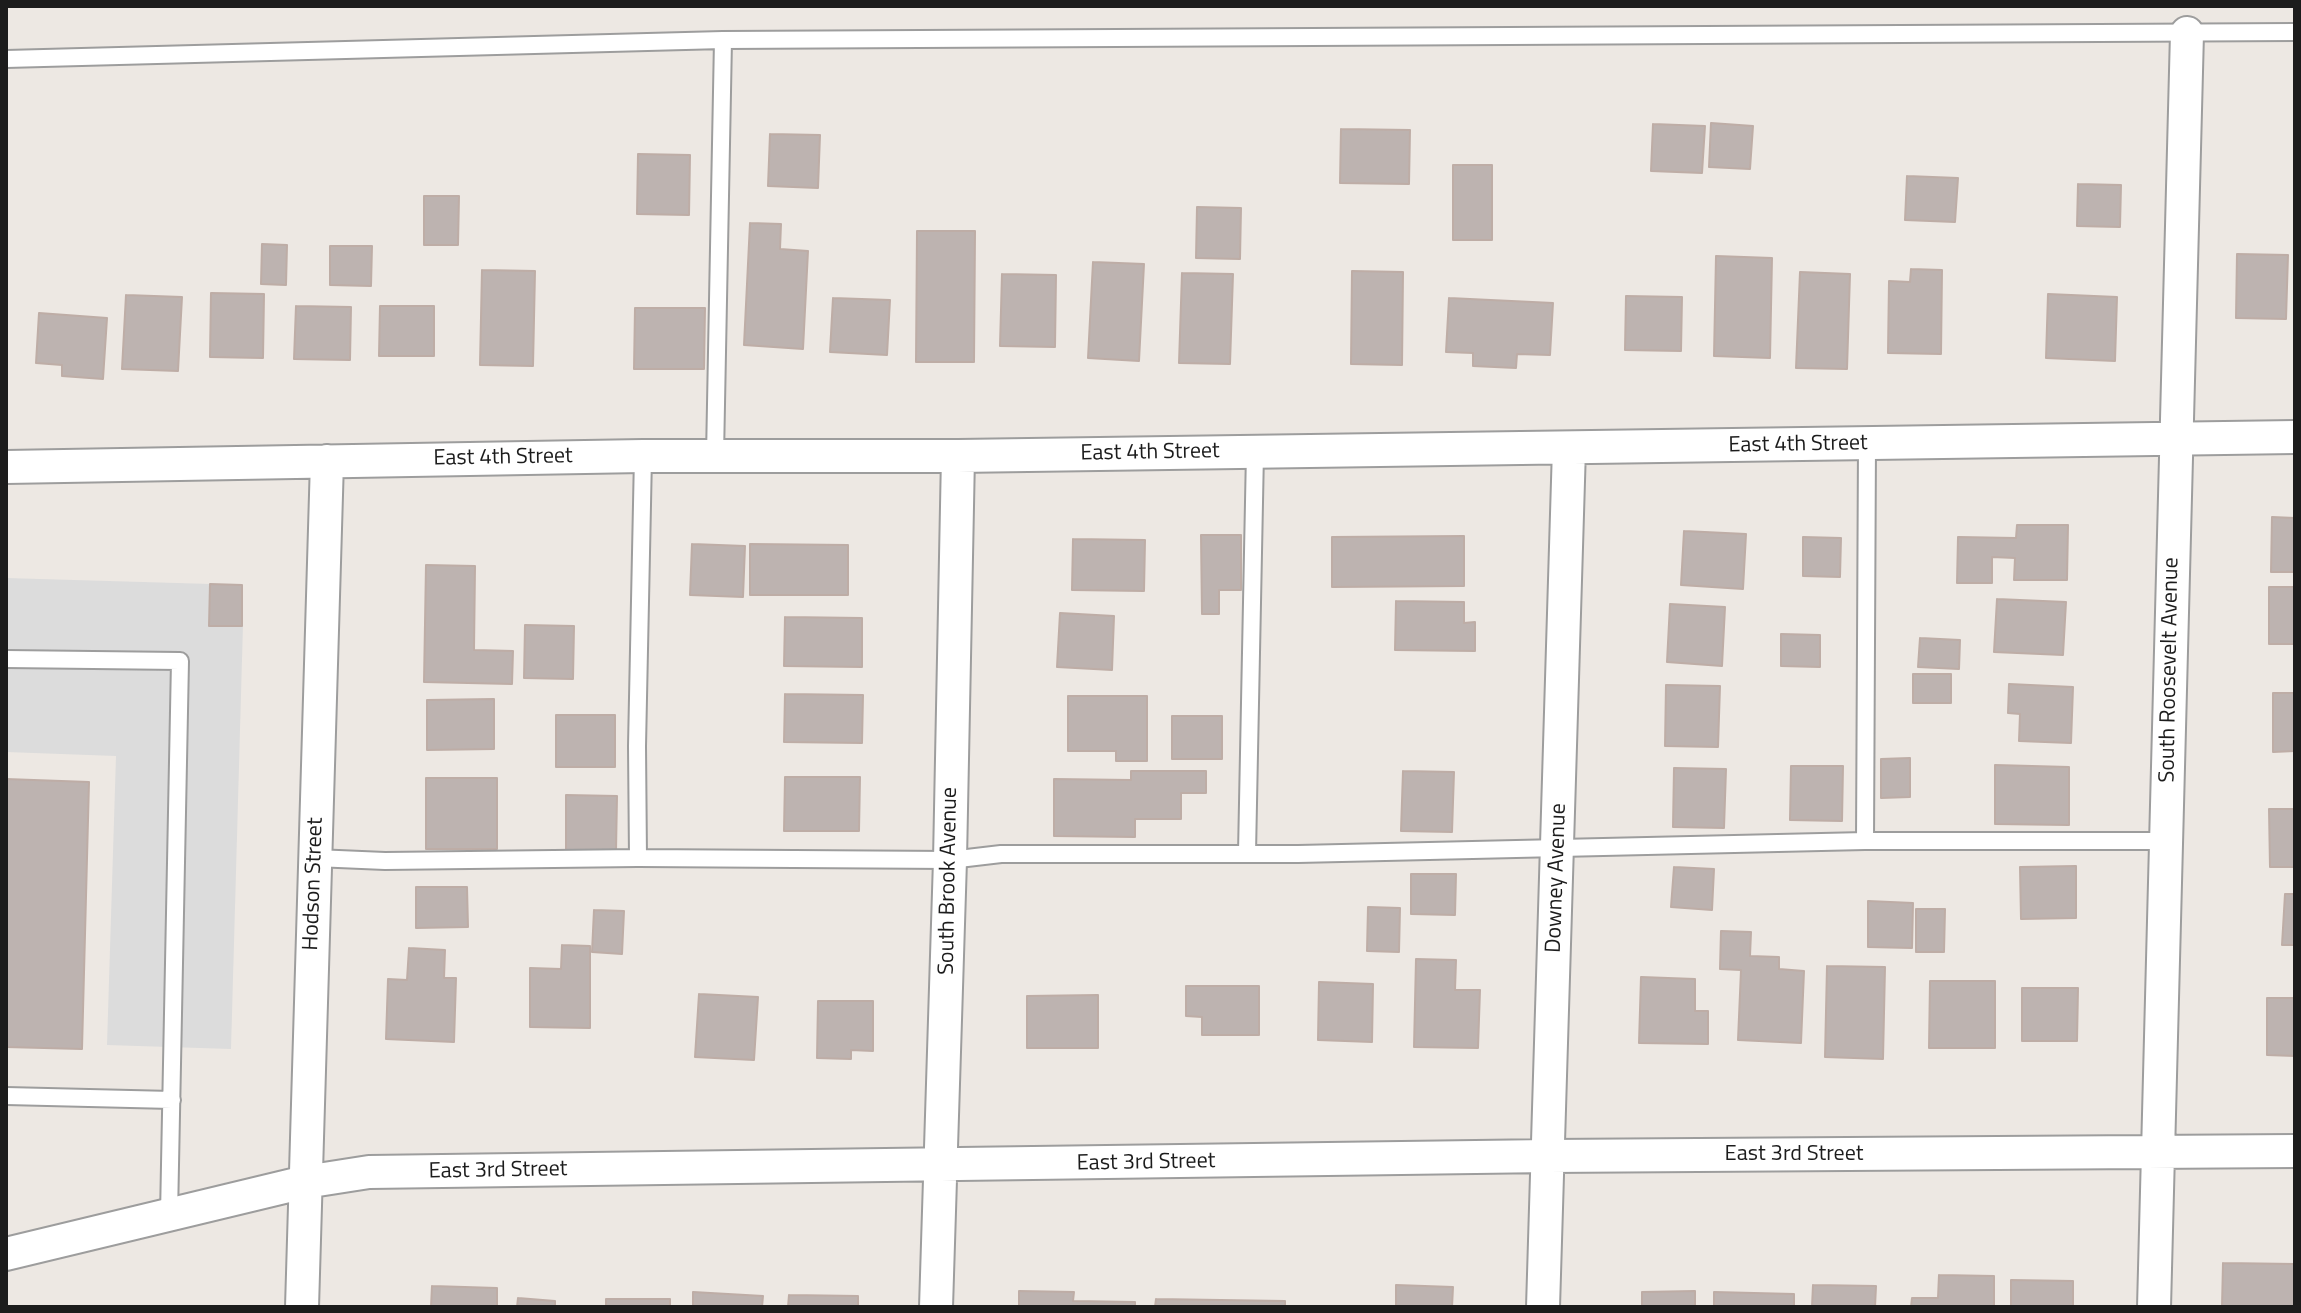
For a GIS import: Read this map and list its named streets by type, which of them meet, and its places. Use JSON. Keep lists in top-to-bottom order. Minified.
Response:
{"streets":{"street":["East 4th Street","South Roosevelt Avenue","Downey Avenue","South Brook Avenue","Hodson Street","East 3rd Street"]},"crossings":[["East 4th Street","South Roosevelt Avenue"],["East 4th Street","Downey Avenue"],["East 4th Street","South Brook Avenue"],["East 4th Street","Hodson Street"],["South Roosevelt Avenue","East 3rd Street"],["Downey Avenue","East 3rd Street"],["South Brook Avenue","East 3rd Street"],["Hodson Street","East 3rd Street"]]}
